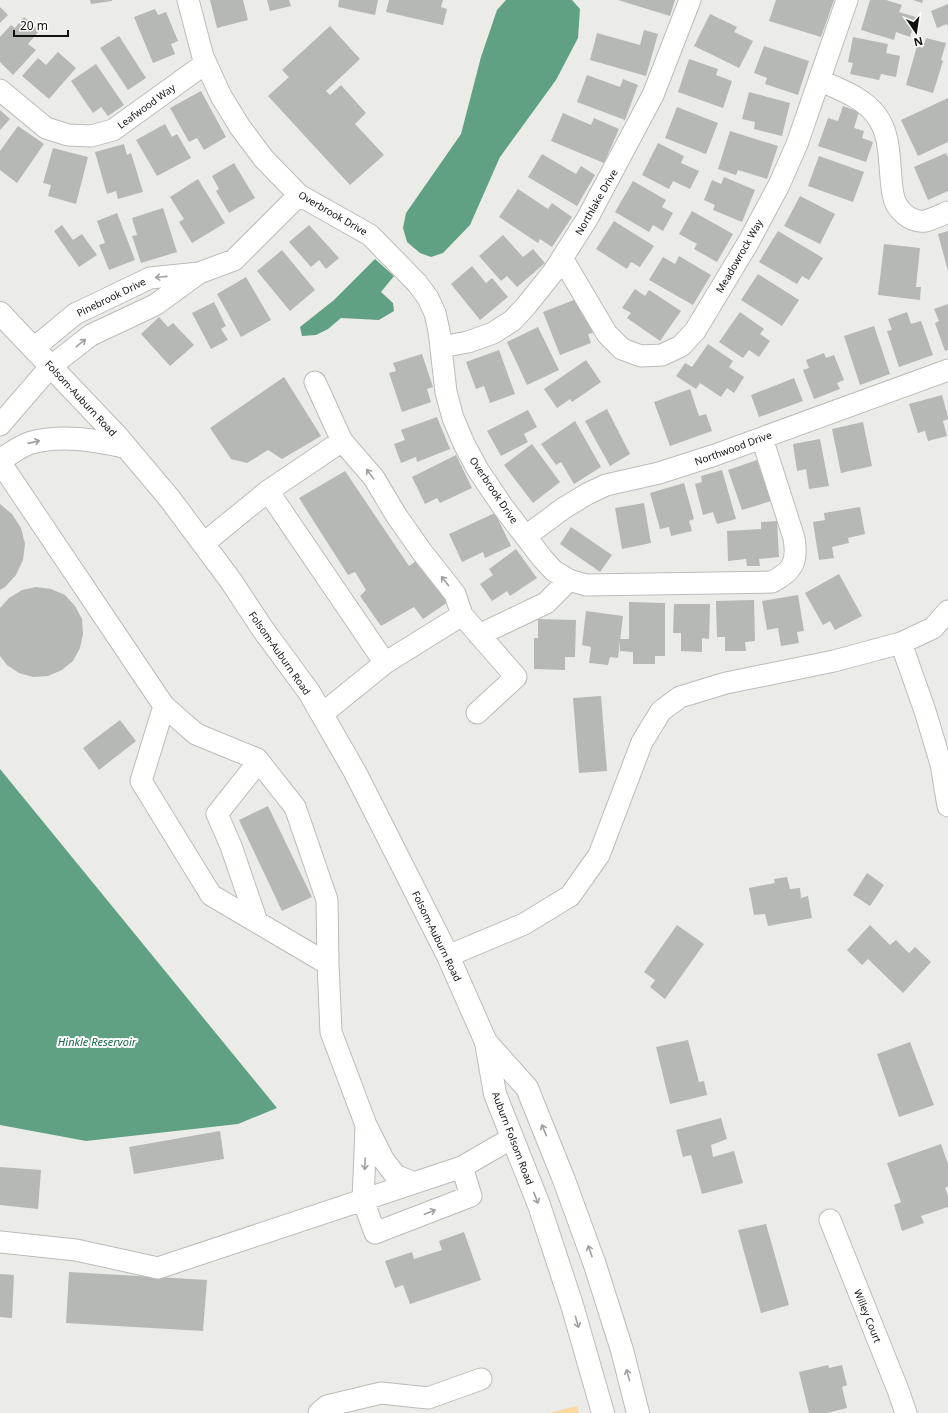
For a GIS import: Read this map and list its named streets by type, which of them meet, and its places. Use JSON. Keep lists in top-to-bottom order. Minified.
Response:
{"streets":{"main road":["Folsom-Auburn Road","Auburn Folsom Road"],"street":["Leafwood Way","Northlake Drive","Overbrook Drive","Meadowrock Way","Pinebrook Drive","Northwood Drive","Willey Court"]},"crossings":[["Leafwood Way","Overbrook Drive"],["Northlake Drive","Overbrook Drive"],["Northlake Drive","Meadowrock Way"],["Overbrook Drive","Pinebrook Drive"],["Overbrook Drive","Northwood Drive"],["Pinebrook Drive","Folsom-Auburn Road"],["Folsom-Auburn Road","Auburn Folsom Road"]],"water":["Hinkle Reservoir"],"scale_bar":"20 m","north":"bottom"}
